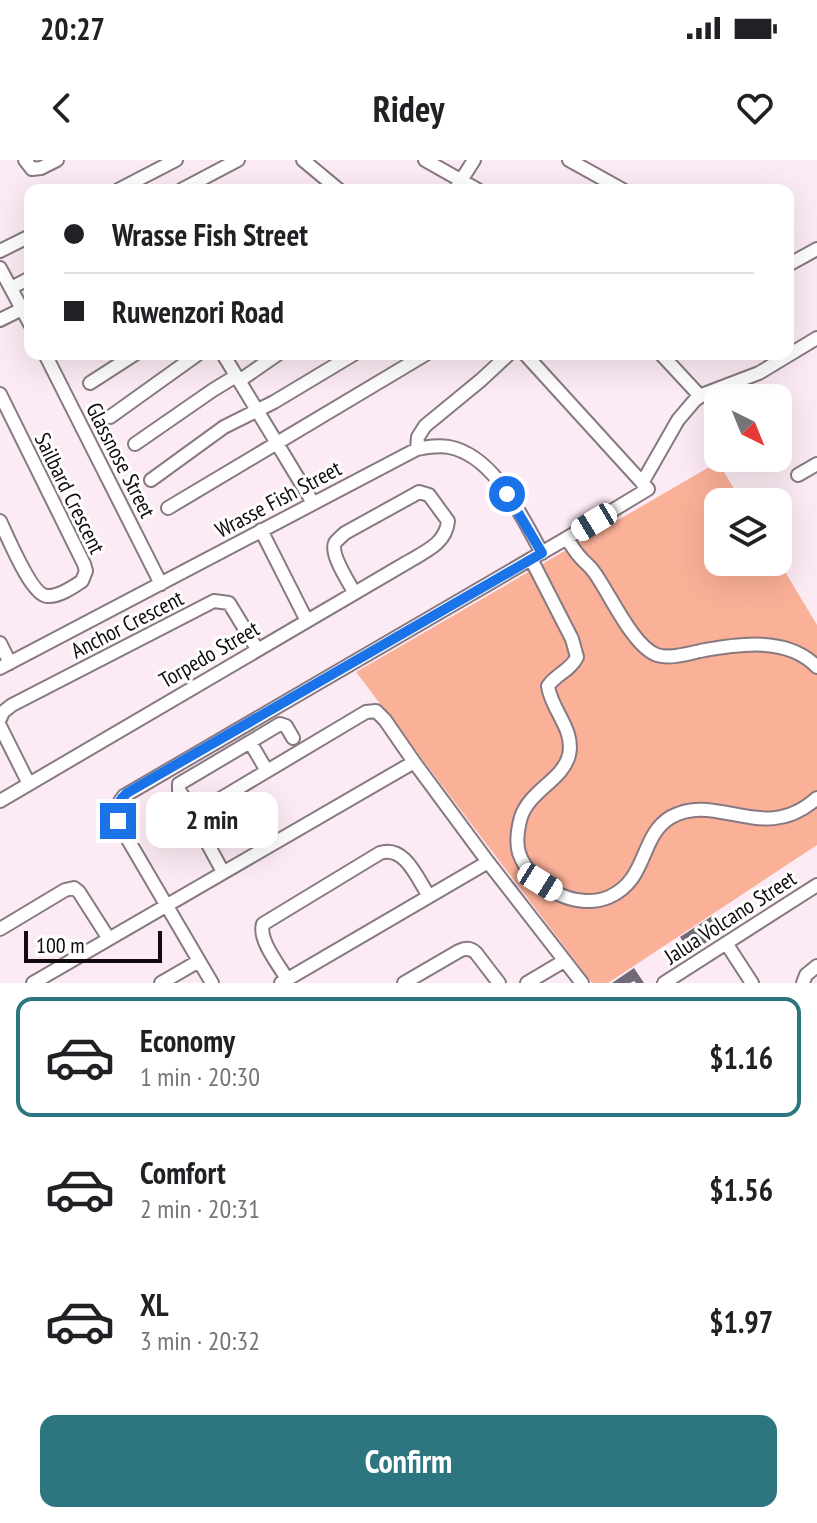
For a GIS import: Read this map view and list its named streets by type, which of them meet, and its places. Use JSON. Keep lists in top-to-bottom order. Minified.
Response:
{"streets":{"street":["Glassnose Street","Sailbard Crescent","Wrasse Fish Street","Anchor Crescent","Torpedo Street","Jalua Volcano Street"]},"crossings":[["Glassnose Street","Wrasse Fish Street"],["Anchor Crescent","Torpedo Street"]],"scale_bar":"100 m","north":"bottom right","page":{"status":"20:27","header":"Ridey","banner":["Wrasse Fish Street","Ruwenzori Road"],"bubble":"2 min","scale":"100 m","list":[{"name":"Economy","note":"1 min · 20:30","value":"$1.16"},{"name":"Comfort","note":"2 min · 20:31","value":"$1.56"},{"name":"XL","note":"3 min · 20:32","value":"$1.97"}],"buttons":"Confirm"}}
